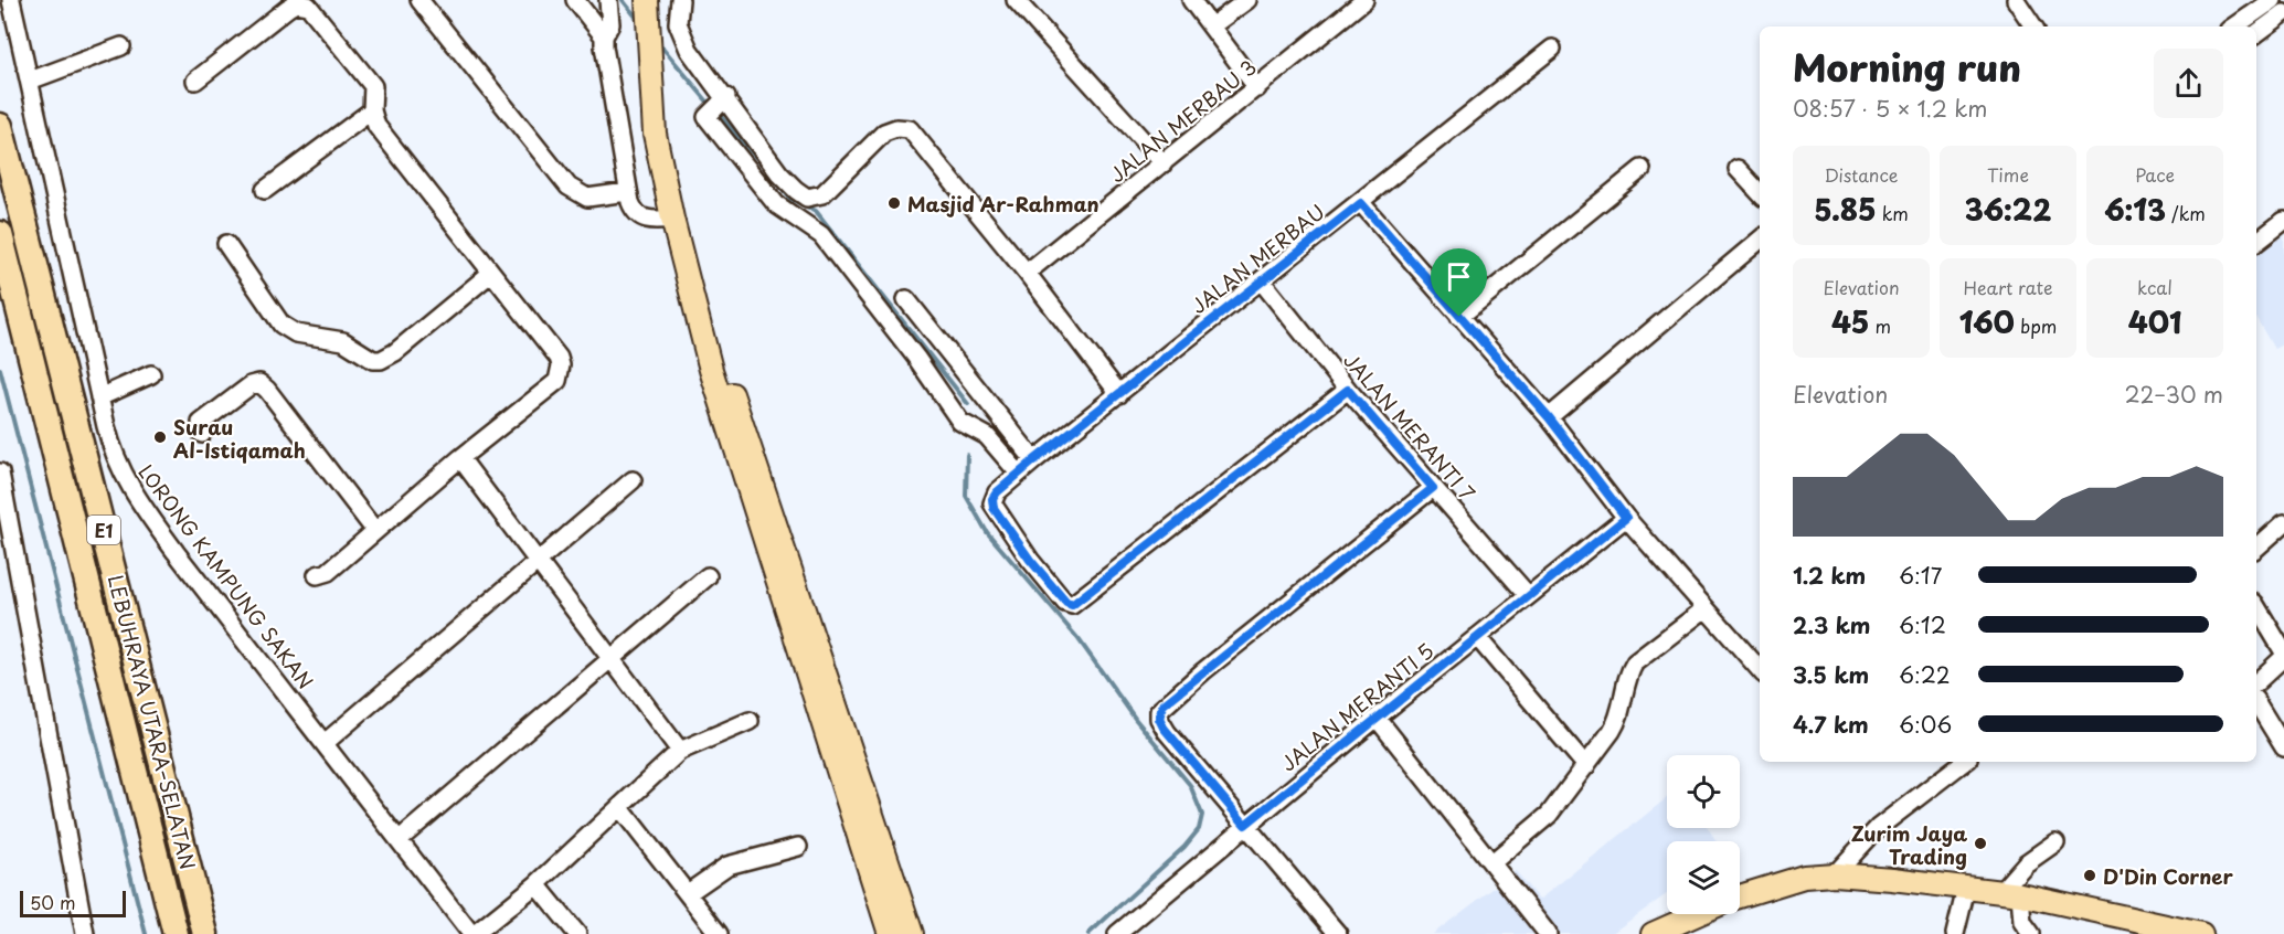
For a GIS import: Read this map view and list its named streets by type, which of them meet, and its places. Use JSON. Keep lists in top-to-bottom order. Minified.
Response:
{"streets":{"highway":["E1","LEBUHRAYA UTARA–SELATAN"],"street":["JALAN MERBAU 3","JALAN MERBAU","JALAN MERANTI 7","LORONG KAMPUNG SAKAN","JALAN MERANTI 5"]},"crossings":[["JALAN MERBAU","JALAN MERANTI 7"],["JALAN MERANTI 7","JALAN MERANTI 5"]],"places":["Masjid Ar-Rahman","Surau Al-Istiqamah","Zurim Jaya Trading","D'Din Corner"],"scale_bar":"50 m","page":{"heading":["Morning run","08:57 · 5 × 1.2 km"],"stats":[["Distance","5.85 km"],["Time","36:22"],["Pace","6:13 /km"],["Elevation","45 m"],["Heart rate","160 bpm"],["kcal","401"]],"chart":["Elevation","22–30 m"],"list":[{"name":"1.2 km","note":"6:17"},{"name":"2.3 km","note":"6:12"},{"name":"3.5 km","note":"6:22"},{"name":"4.7 km","note":"6:06"}],"scale":"50 m"}}
